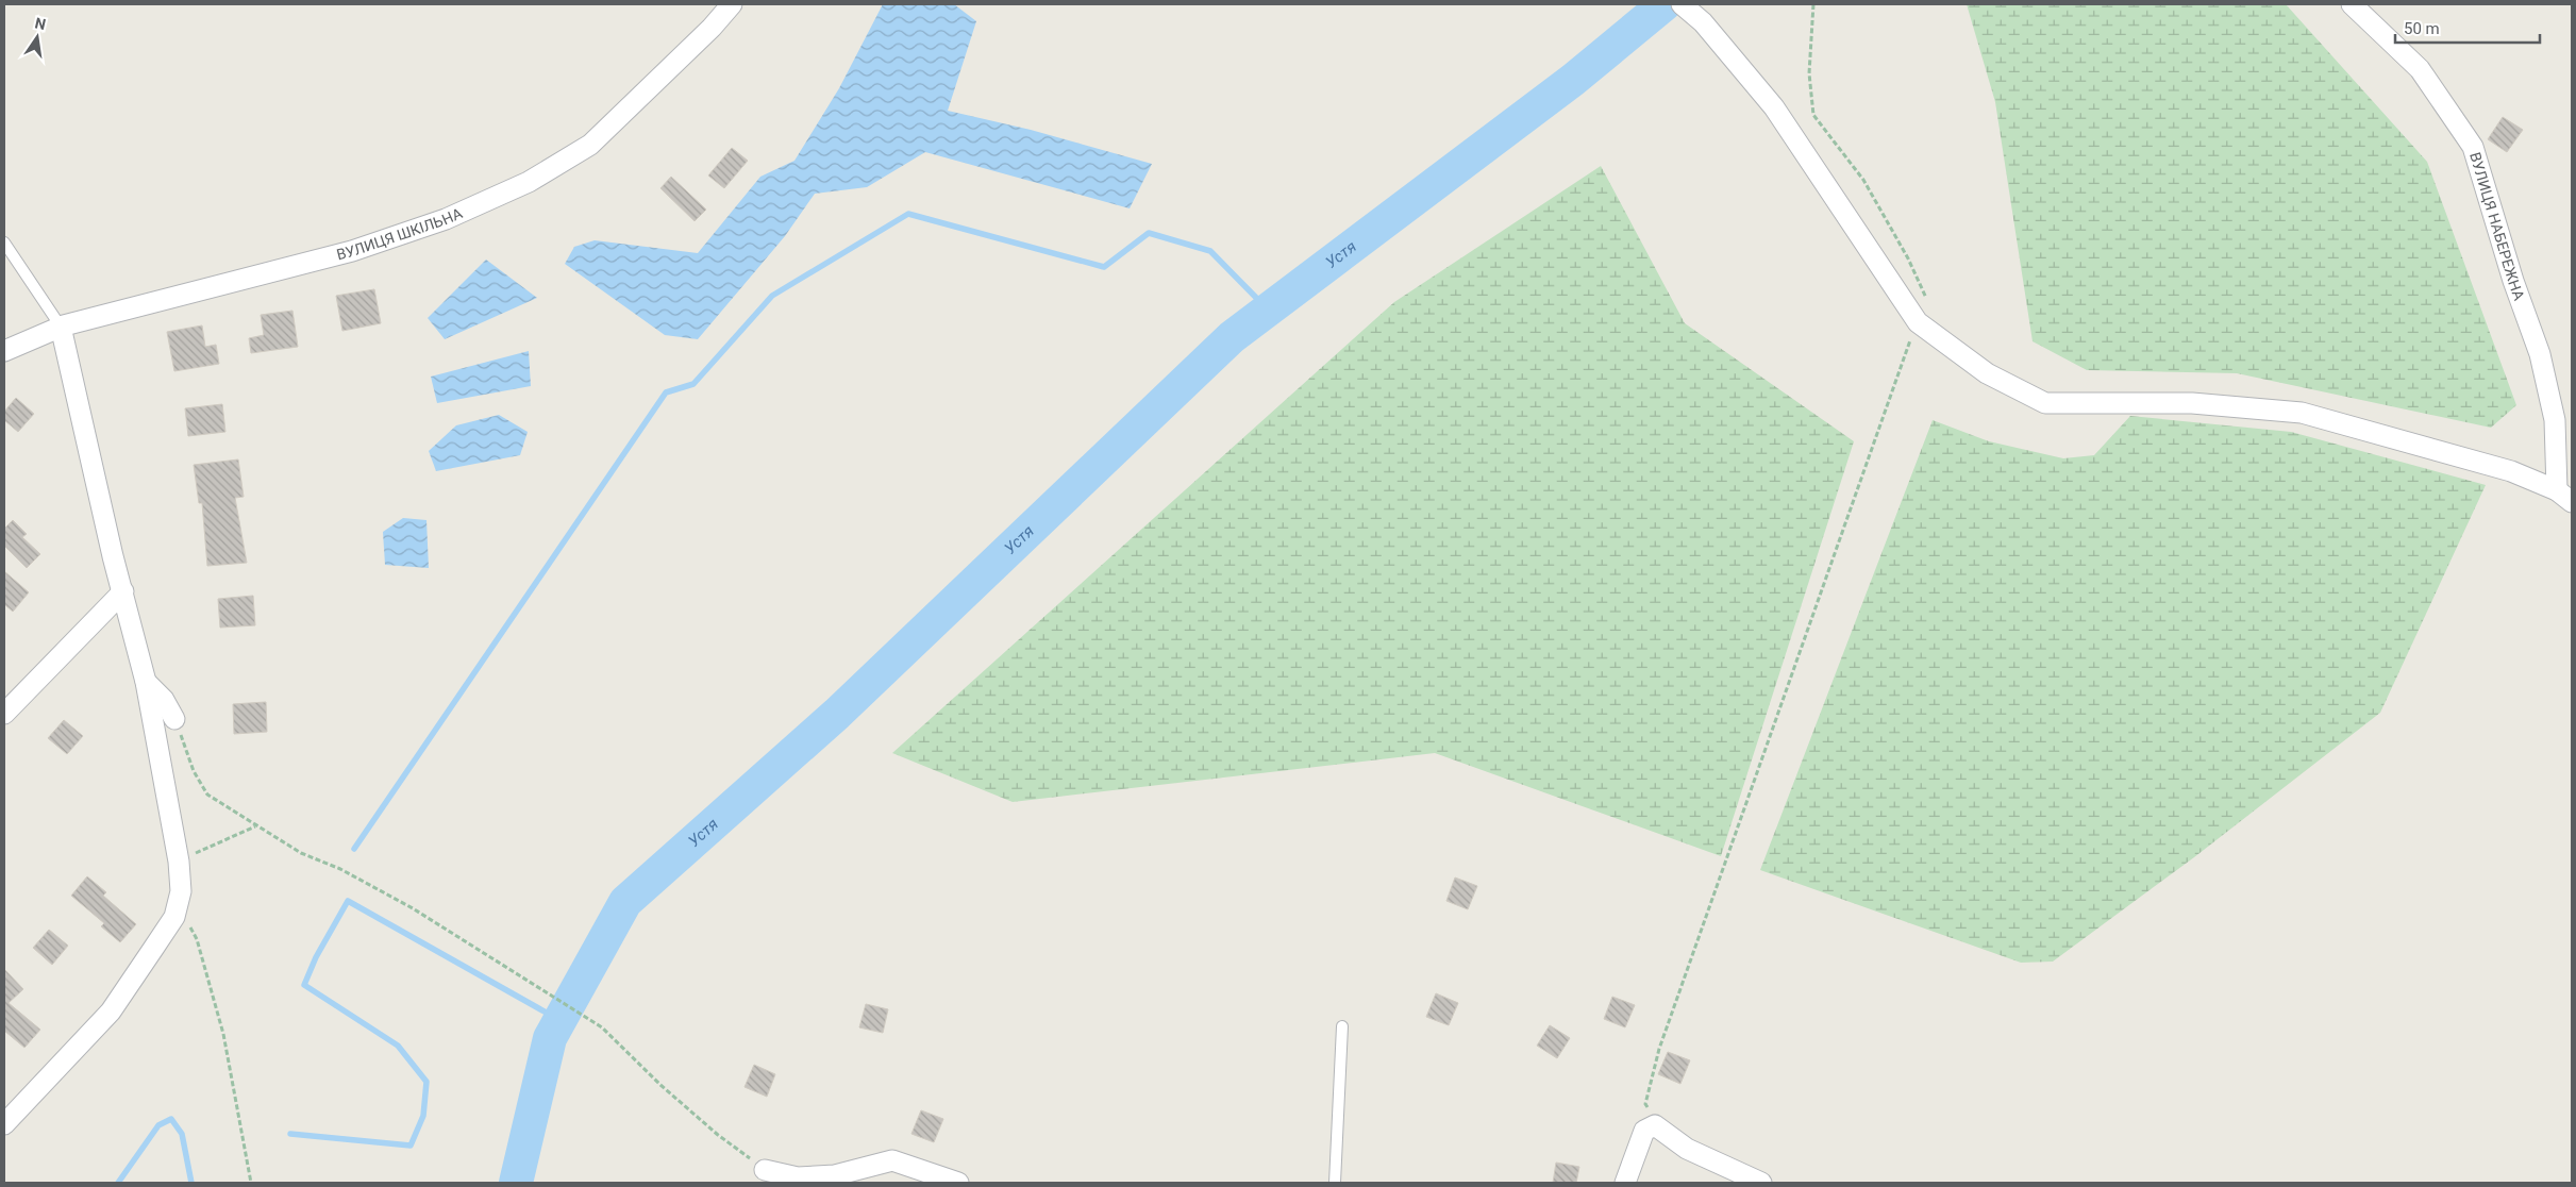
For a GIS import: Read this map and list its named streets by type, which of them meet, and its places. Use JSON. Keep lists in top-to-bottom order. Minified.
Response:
{"streets":{"street":["ВУЛИЦЯ НАБЕРЕЖНА","ВУЛИЦЯ ШКІЛЬНА"]},"water":["Устя"],"scale_bar":"50 m","north":"top"}
